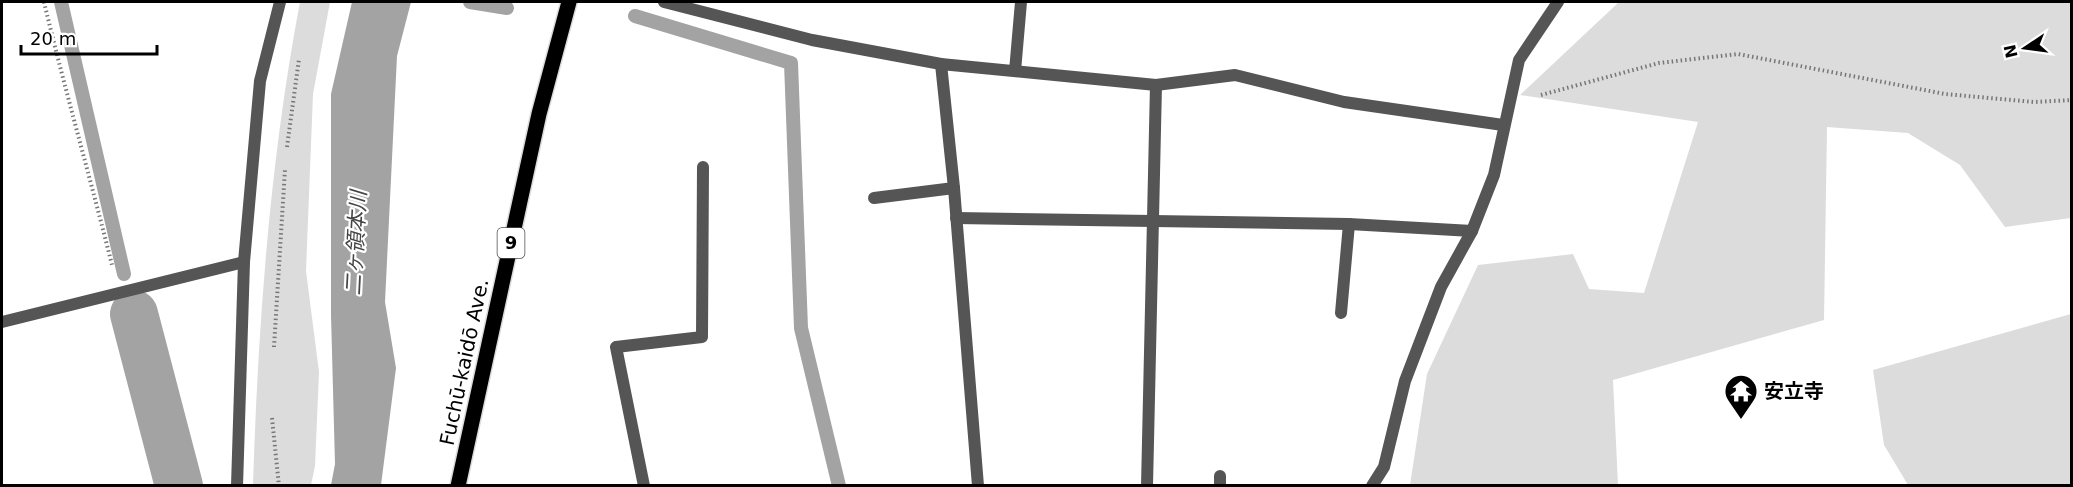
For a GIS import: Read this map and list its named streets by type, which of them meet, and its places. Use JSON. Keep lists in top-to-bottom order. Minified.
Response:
{"streets":{"main road":["9","Fuchū-kaidō Ave."]},"water":["二ヶ領本川"],"places":{"temple":["安立寺"]},"scale_bar":"20 m","north":"left"}
